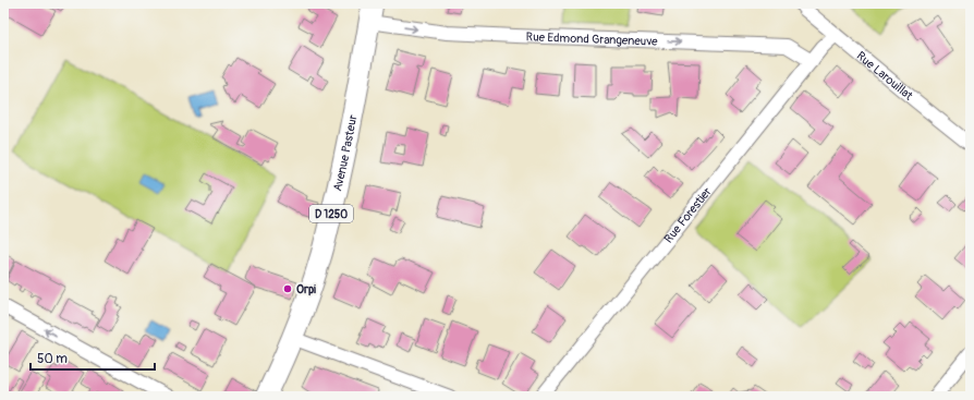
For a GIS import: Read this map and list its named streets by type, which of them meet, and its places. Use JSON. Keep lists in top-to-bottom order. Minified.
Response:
{"streets":{"main road":["Avenue Pasteur","D 1250"],"street":["Rue Edmond Grangeneuve","Rue Larouillat","Rue Forestier"]},"crossings":[["Rue Edmond Grangeneuve","Avenue Pasteur"],["Rue Edmond Grangeneuve","Rue Forestier"],["Rue Larouillat","Rue Forestier"]],"one_way":["Rue Edmond Grangeneuve"],"places":["Orpi"],"scale_bar":"50 m"}
